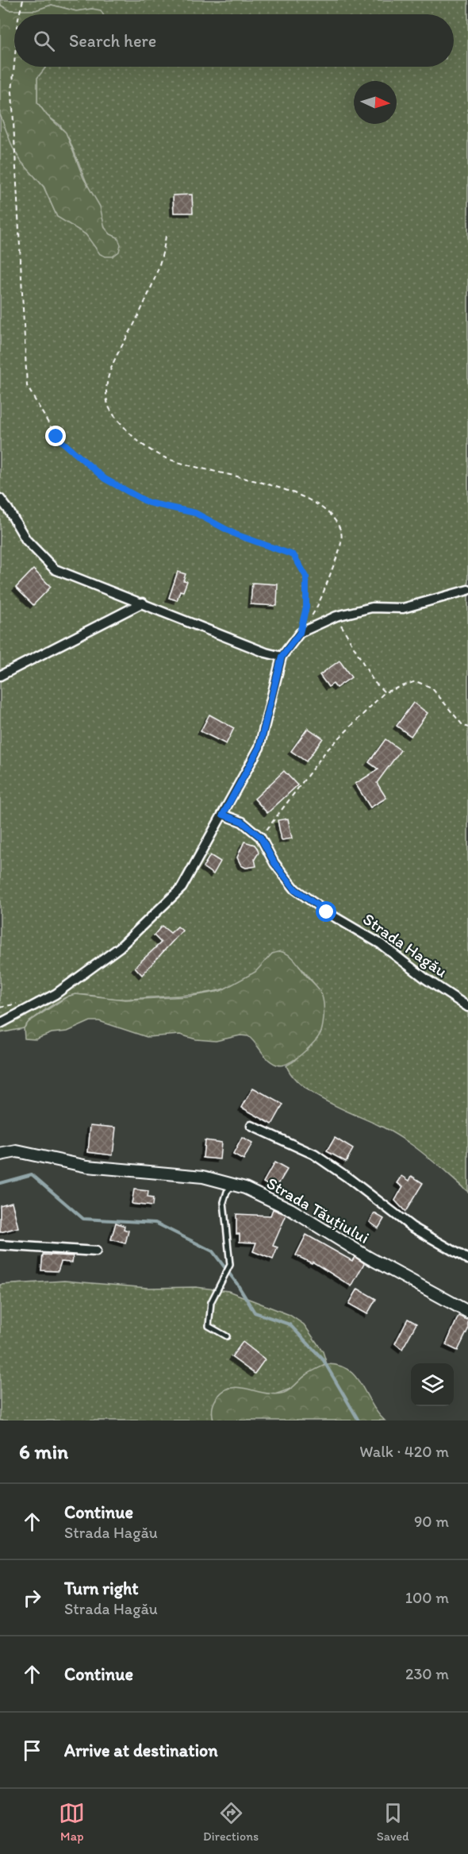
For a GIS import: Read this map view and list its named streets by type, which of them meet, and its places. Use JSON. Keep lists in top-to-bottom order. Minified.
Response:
{"streets":{"street":["Strada Hagău","Strada Tăuțiului"]},"north":"right","page":{"search":"Search here","heading":["6 min","Walk · 420 m"],"list":[["Continue","Strada Hagău","90 m"],["Turn right","Strada Hagău","100 m"],["Continue","230 m"],"Arrive at destination"],"nav":["Map","Directions","Saved"]}}
